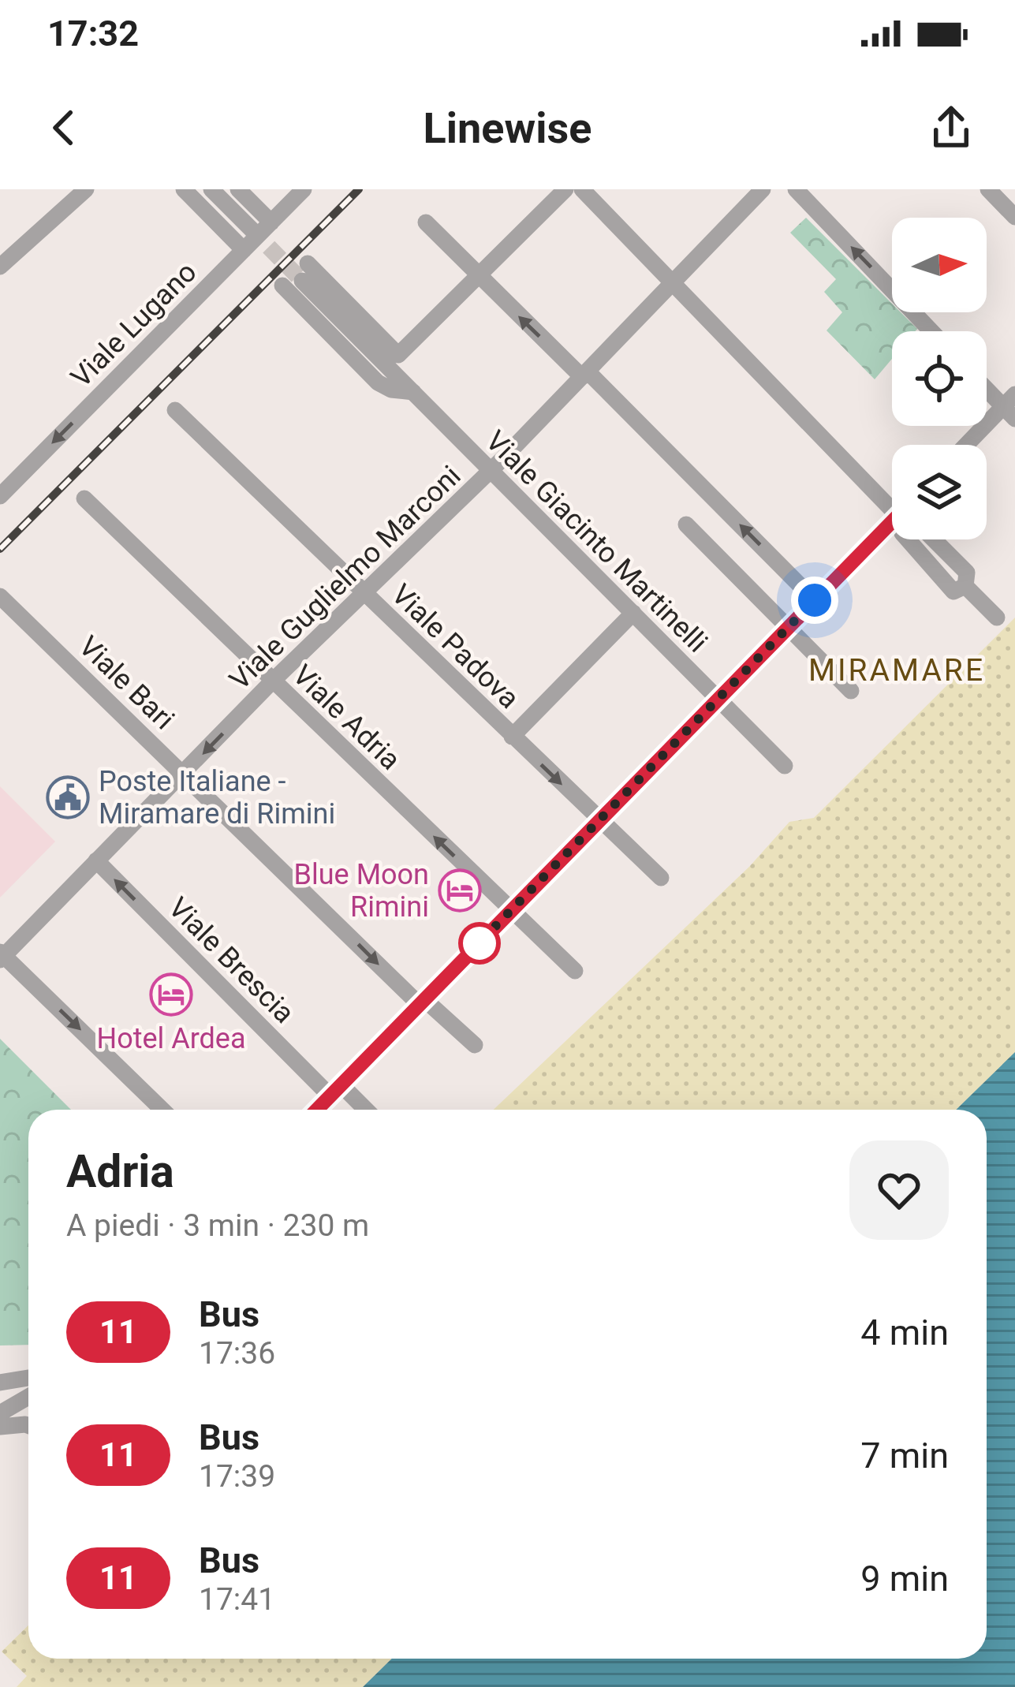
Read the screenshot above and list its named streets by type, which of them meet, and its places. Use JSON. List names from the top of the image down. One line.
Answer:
{"streets":{"street":["Viale Lugano","Viale Giacinto Martinelli","Viale Guglielmo Marconi","Viale Padova","Viale Bari","Viale Adria","Viale Brescia"]},"crossings":[["Viale Giacinto Martinelli","Viale Guglielmo Marconi"],["Viale Guglielmo Marconi","Viale Padova"],["Viale Guglielmo Marconi","Viale Bari"],["Viale Guglielmo Marconi","Viale Adria"],["Viale Guglielmo Marconi","Viale Brescia"]],"one_way":["Viale Lugano","Viale Bari","Viale Adria"],"districts":["MIRAMARE"],"places":{"public building":["Poste Italiane - Miramare di Rimini"],"hotel":["Blue Moon Rimini","Hotel Ardea"]},"lines":["bus line 11"],"north":"right","page":{"status":"17:32","header":"Linewise","heading":["Adria","A piedi · 3 min · 230 m"],"list":[{"mark":"11","name":"Bus","note":"17:36","value":"4 min"},{"mark":"11","name":"Bus","note":"17:39","value":"7 min"},{"mark":"11","name":"Bus","note":"17:41","value":"9 min"}]}}
